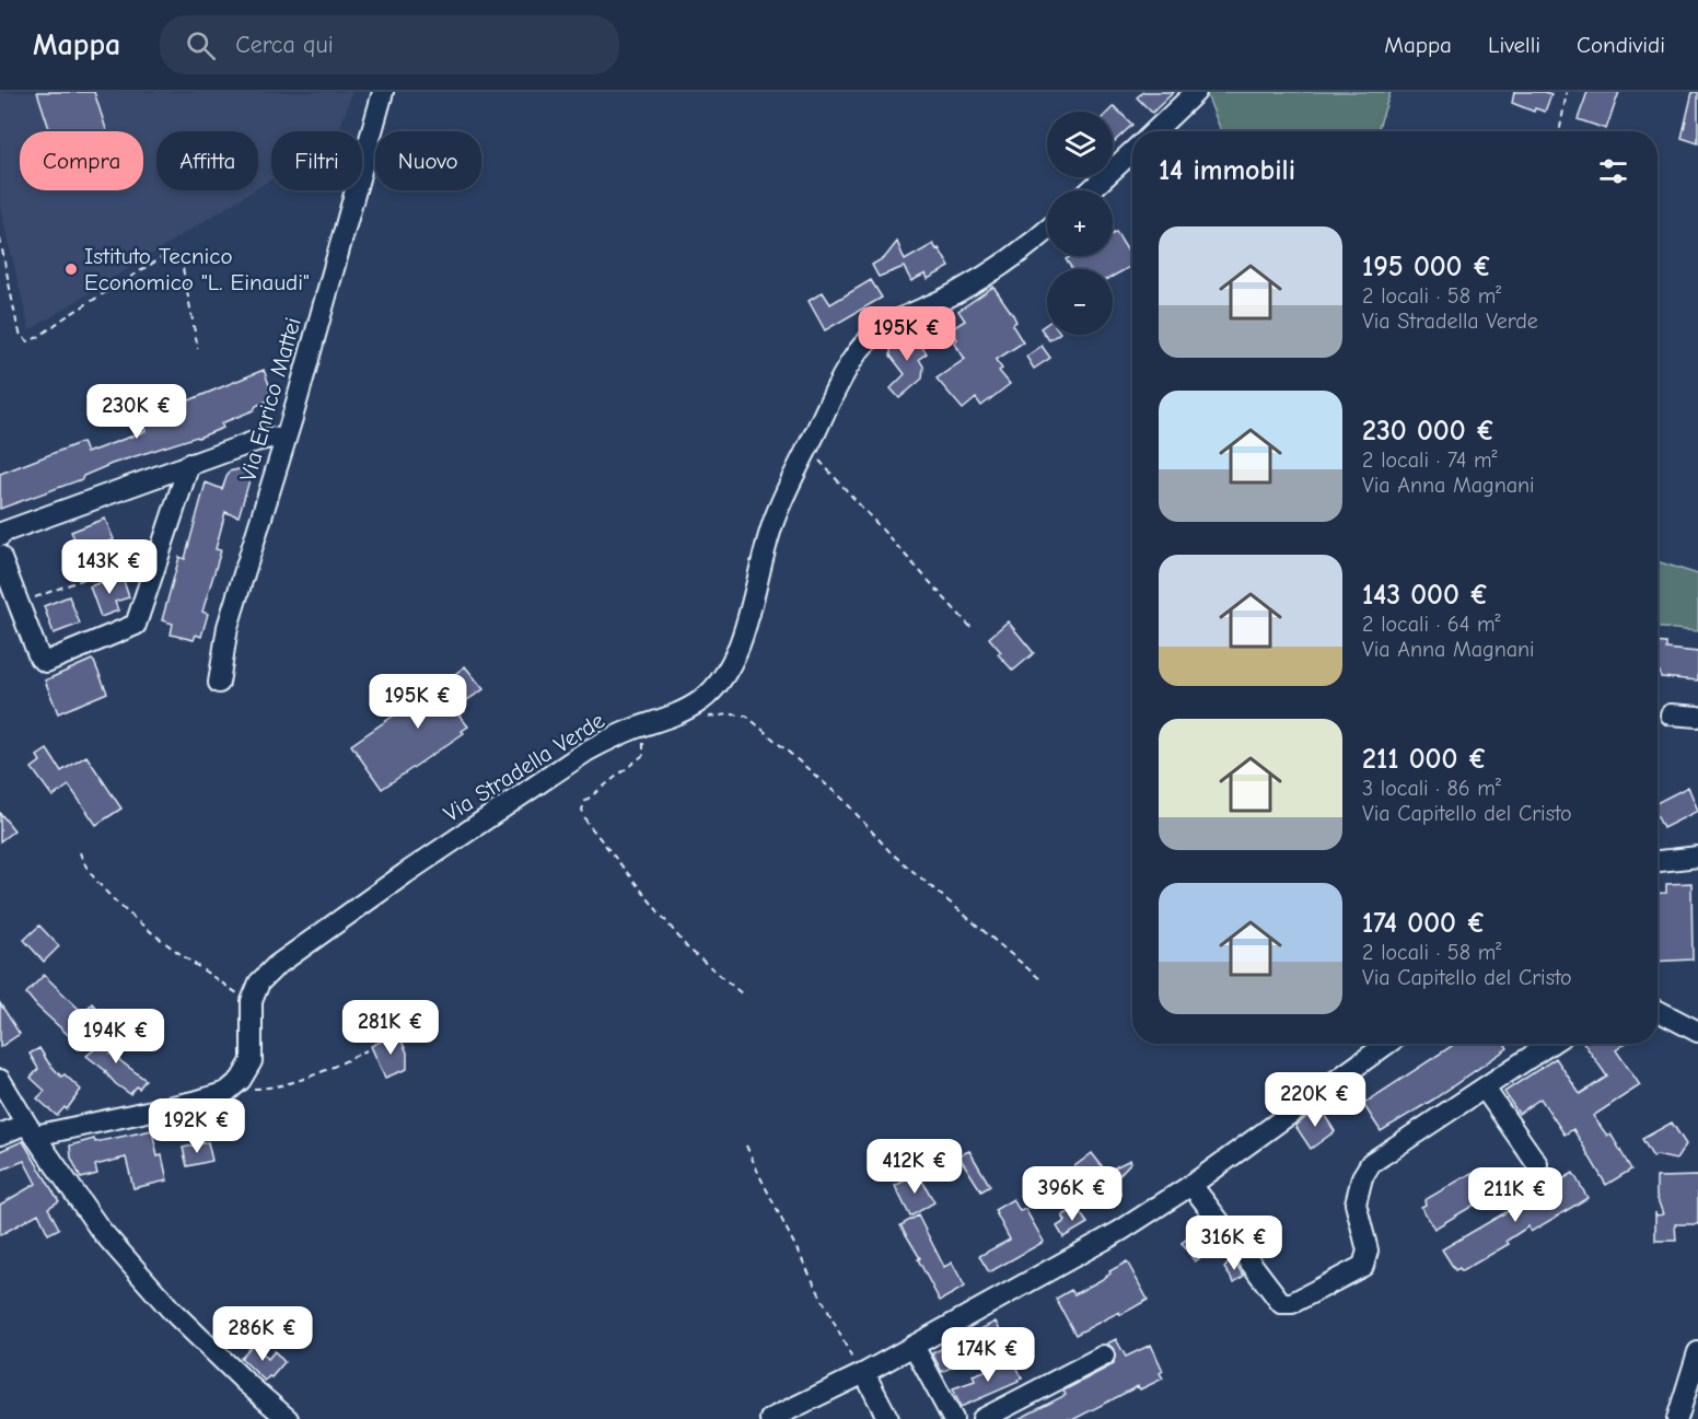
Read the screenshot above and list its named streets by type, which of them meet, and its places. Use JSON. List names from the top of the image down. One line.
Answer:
{"streets":{"street":["Via Enrico Mattei","Via Stradella Verde"]},"places":["Istituto Tecnico Economico \"L. Einaudi\""],"page":{"header":"Mappa","search":"Cerca qui","nav":["Mappa","Livelli","Condividi"],"map_buttons":["+","−"],"chip":["Compra","Affitta","Filtri","Nuovo"],"heading":"14 immobili","list":[{"name":"195 000 €","note":"2 locali · 58 m² · Via Stradella Verde"},{"name":"230 000 €","note":"2 locali · 74 m² · Via Anna Magnani"},{"name":"143 000 €","note":"2 locali · 64 m² · Via Anna Magnani"},{"name":"211 000 €","note":"3 locali · 86 m² · Via Capitello del Cristo"},{"name":"174 000 €","note":"2 locali · 58 m² · Via Capitello del Cristo"}],"price":["195K €","230K €","143K €","195K €","281K €","194K €","220K €","192K €","412K €","396K €","211K €","316K €","286K €","174K €"]}}
